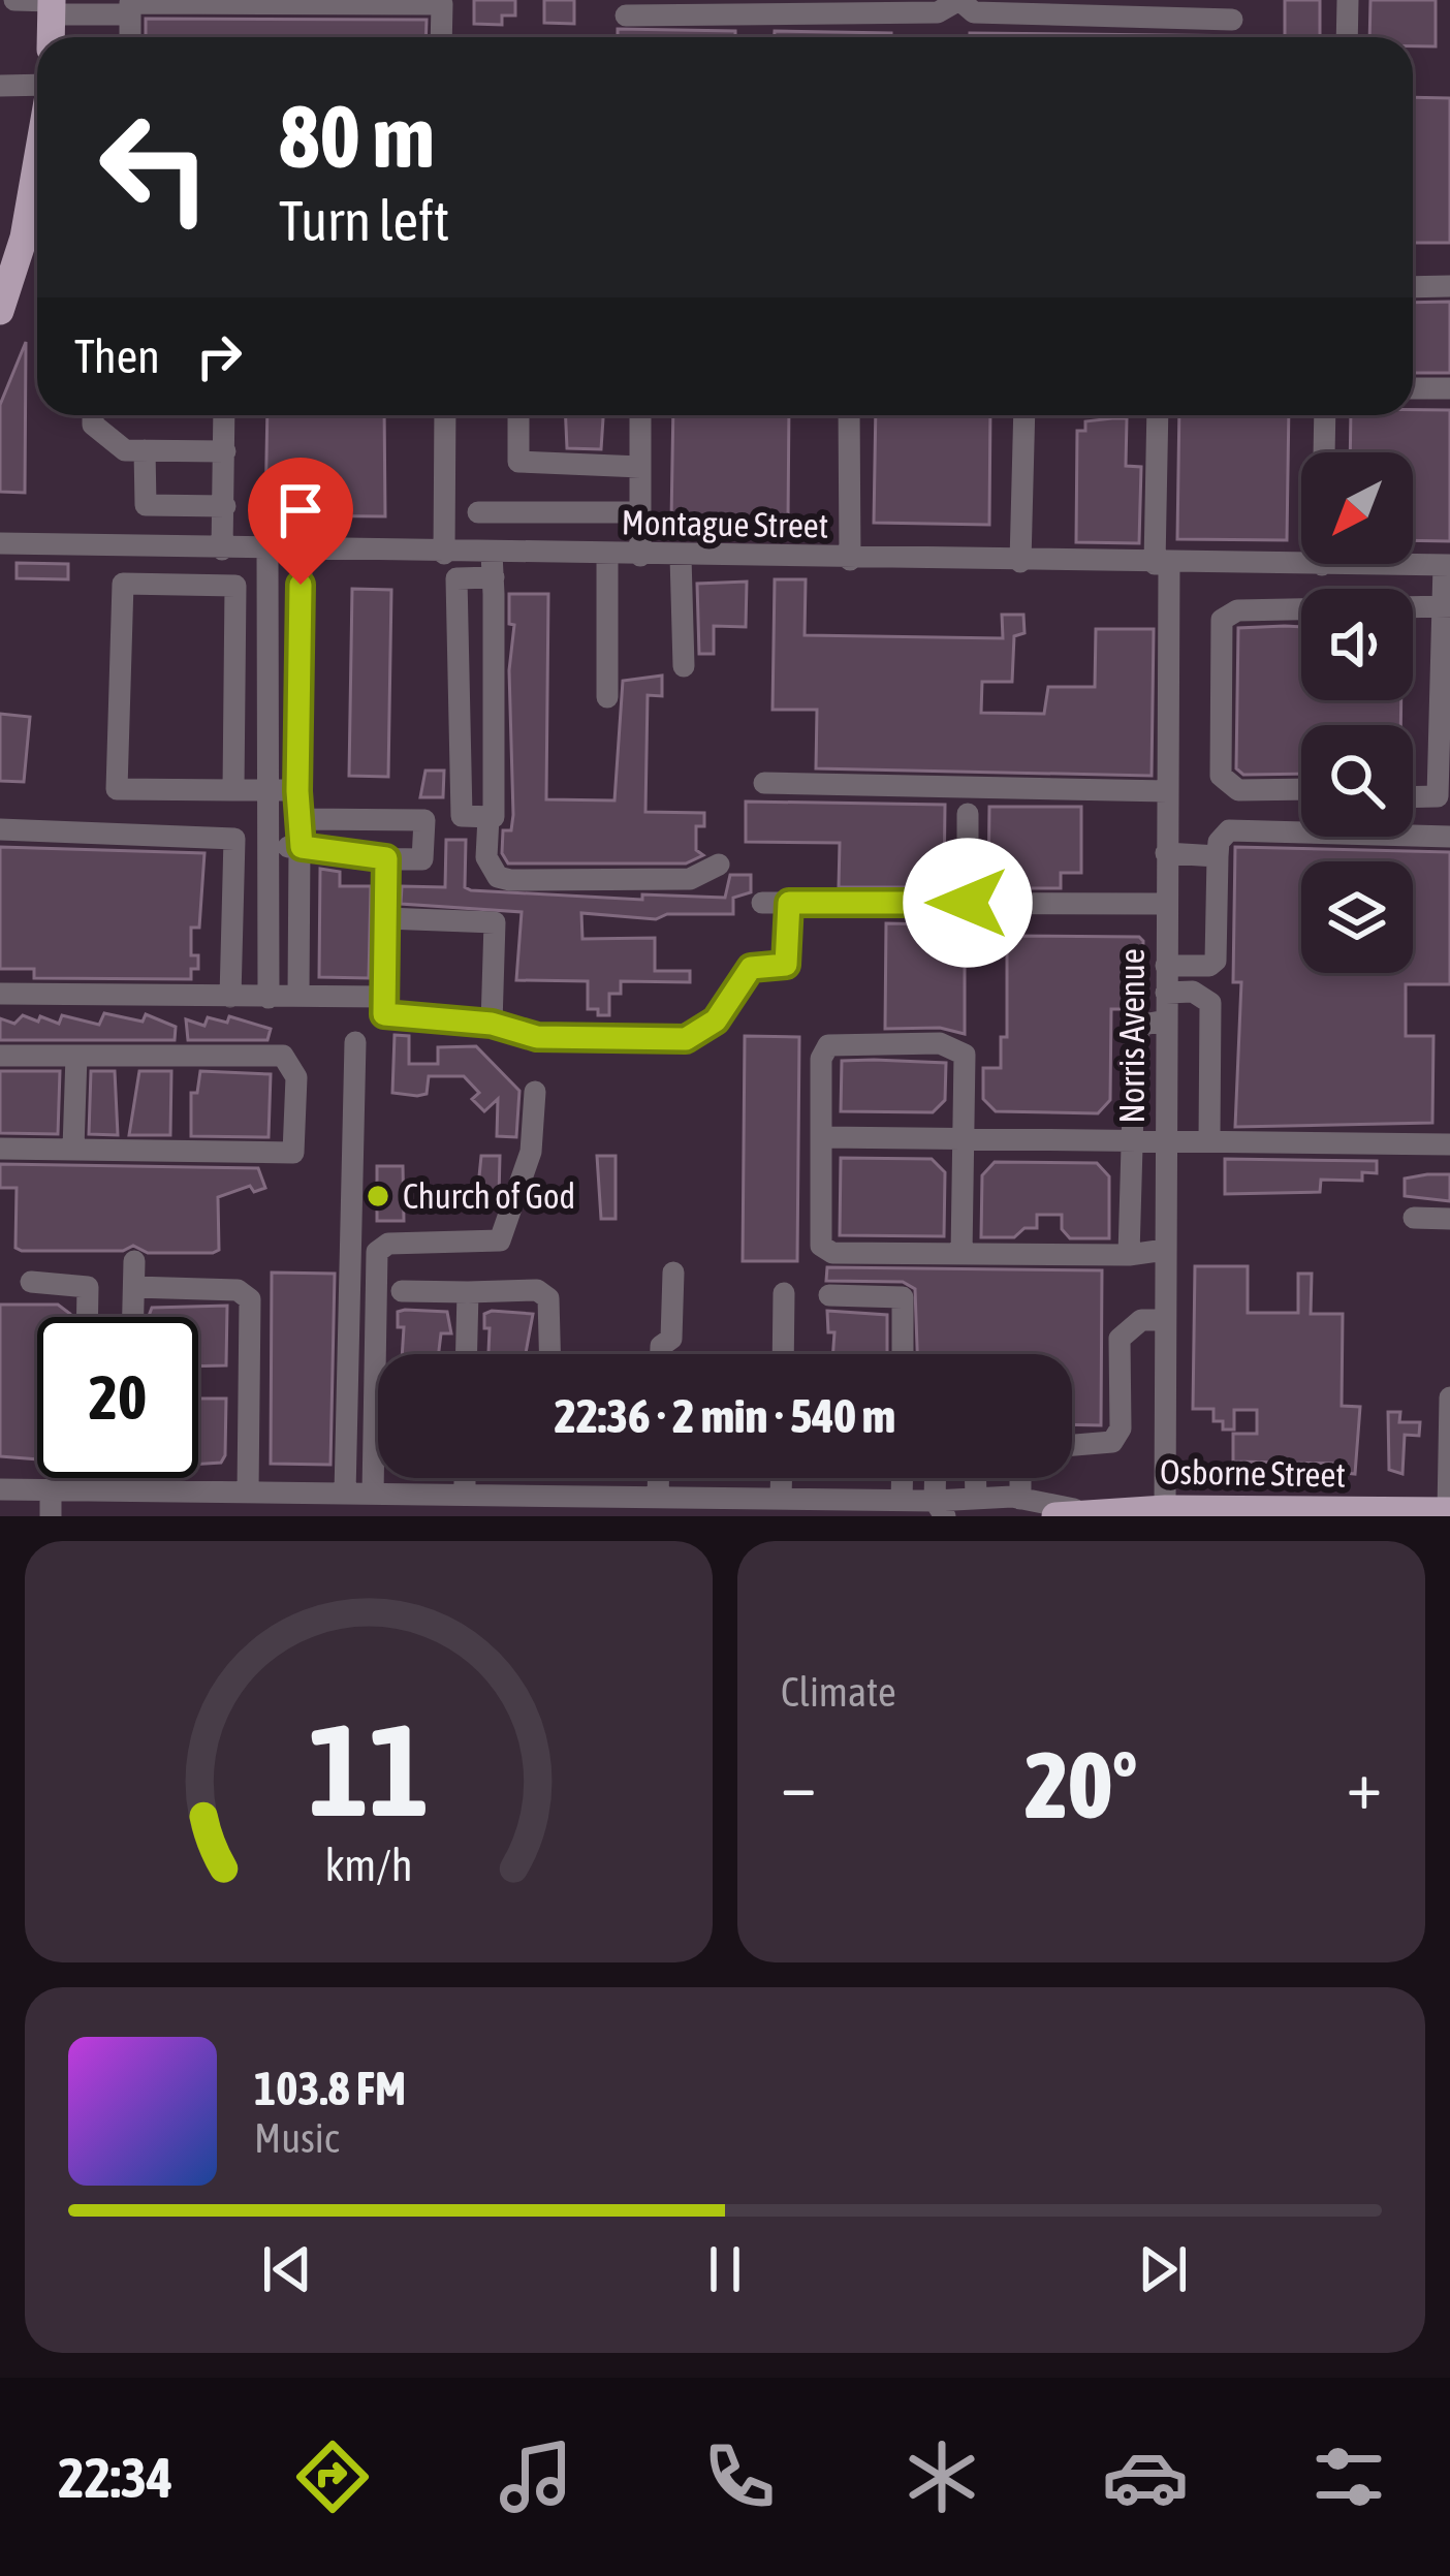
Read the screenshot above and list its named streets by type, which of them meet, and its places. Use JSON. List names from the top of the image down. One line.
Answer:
{"streets":{"main road":["Osborne Street"],"street":["Montague Street","Norris Avenue"]},"crossings":[["Montague Street","Norris Avenue"],["Norris Avenue","Osborne Street"]],"places":["Church of God"],"north":"bottom left","page":{"turn":["80 m","Turn left"],"then":"Then","limit":"20","trip":"22:36 · 2 min · 540 m","tile":"Climate","heat":["−","20°","+"],"song":["103.8 FM","Music"],"tabs":"22:34","gauge":["11","km/h"]}}
